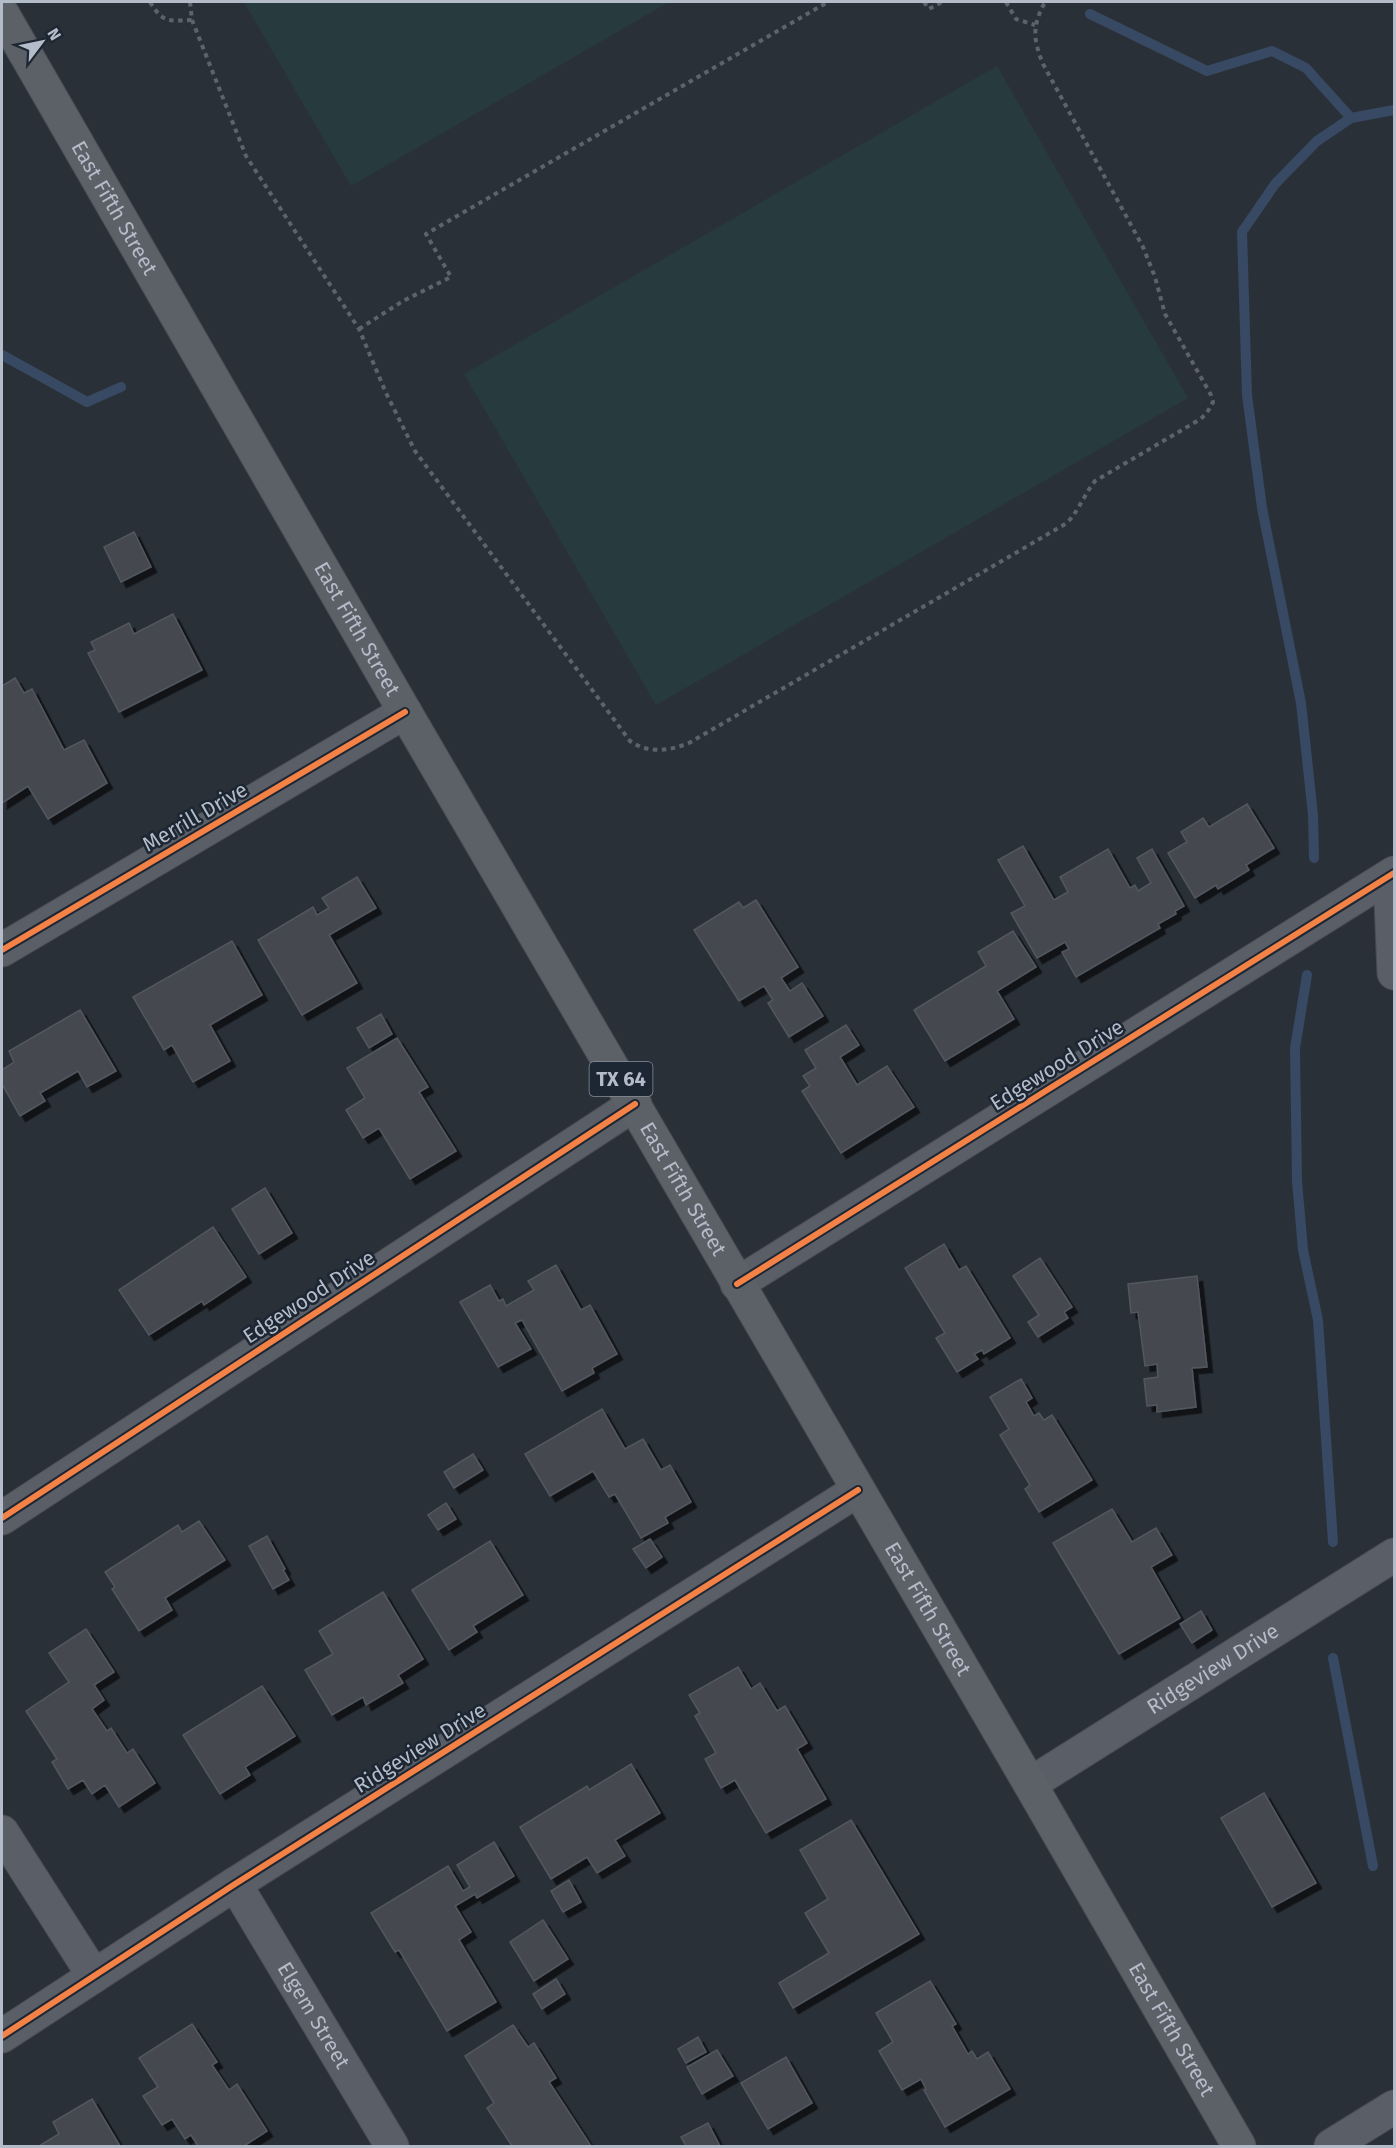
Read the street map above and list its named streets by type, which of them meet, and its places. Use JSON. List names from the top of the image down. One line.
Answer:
{"streets":{"main road":["East Fifth Street","TX 64"],"street":["Merrill Drive","Edgewood Drive","Ridgeview Drive","Elgem Street"]},"crossings":[["East Fifth Street","Merrill Drive"],["East Fifth Street","Edgewood Drive"],["East Fifth Street","Ridgeview Drive"],["Ridgeview Drive","Elgem Street"]],"north":"top right"}
